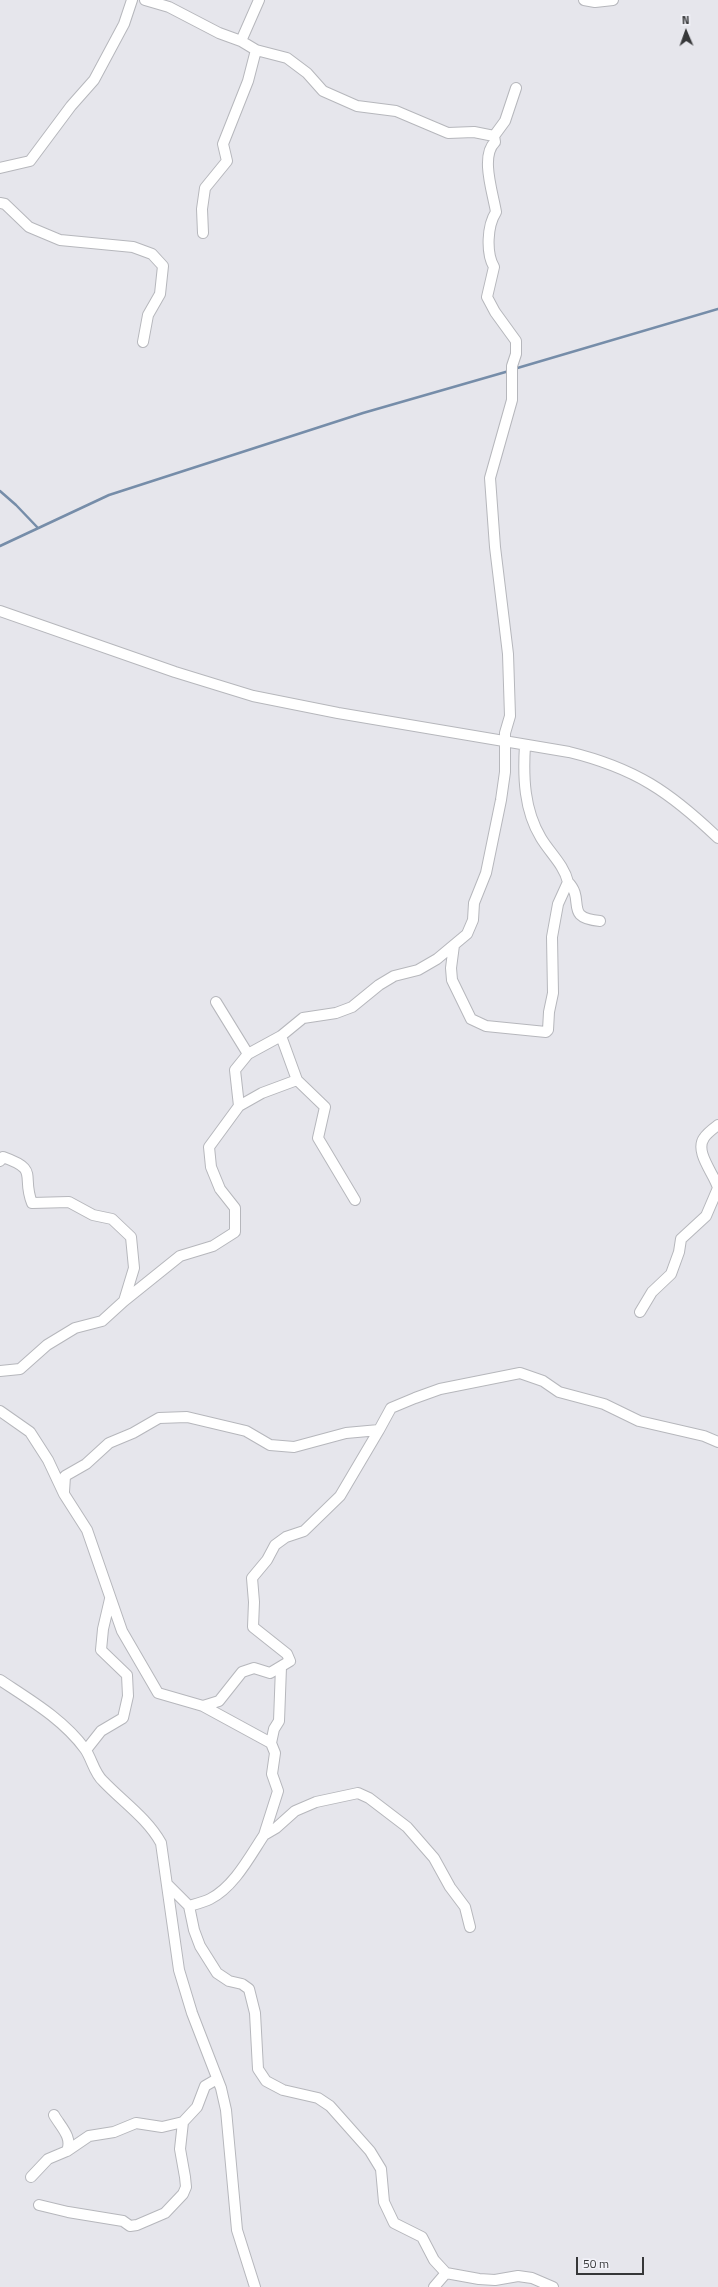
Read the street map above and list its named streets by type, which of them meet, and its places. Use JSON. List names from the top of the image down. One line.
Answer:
{"scale_bar":"50 m","north":"top"}
